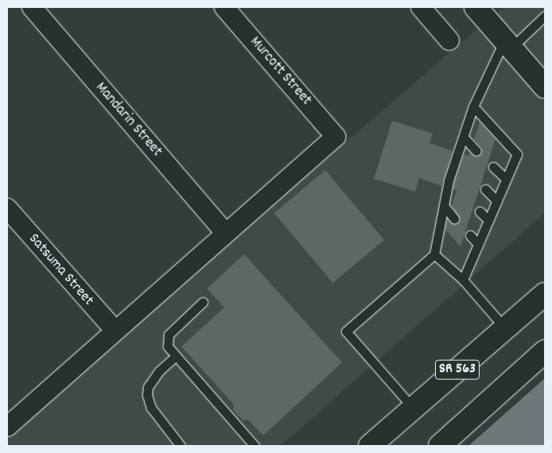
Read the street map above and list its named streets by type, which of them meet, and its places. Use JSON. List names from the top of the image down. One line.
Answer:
{"streets":{"main road":["SR 563"],"street":["Murcott Street","Mandarin Street","Satsuma Street"]},"crossings":[["Murcott Street","Mandarin Street"]]}
